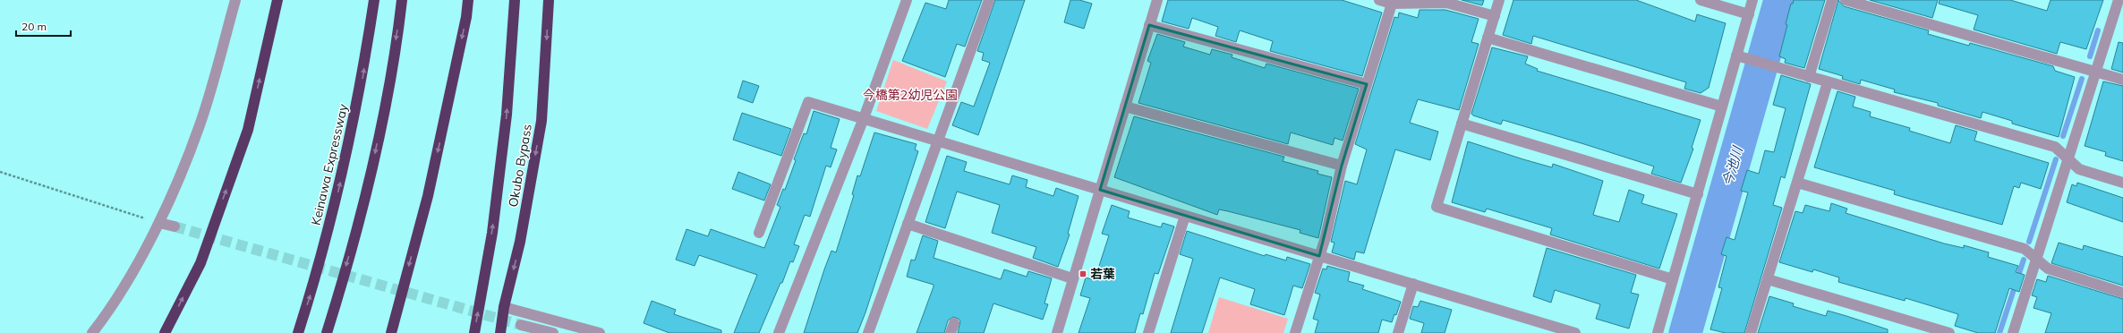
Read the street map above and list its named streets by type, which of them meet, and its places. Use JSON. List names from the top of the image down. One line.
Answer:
{"streets":{"highway":["Keinawa Expressway","Okubo Bypass"]},"water":["今池川"],"parks":["今橋第2幼児公園"],"places":{"transit":["若葉"]},"scale_bar":"20 m"}
